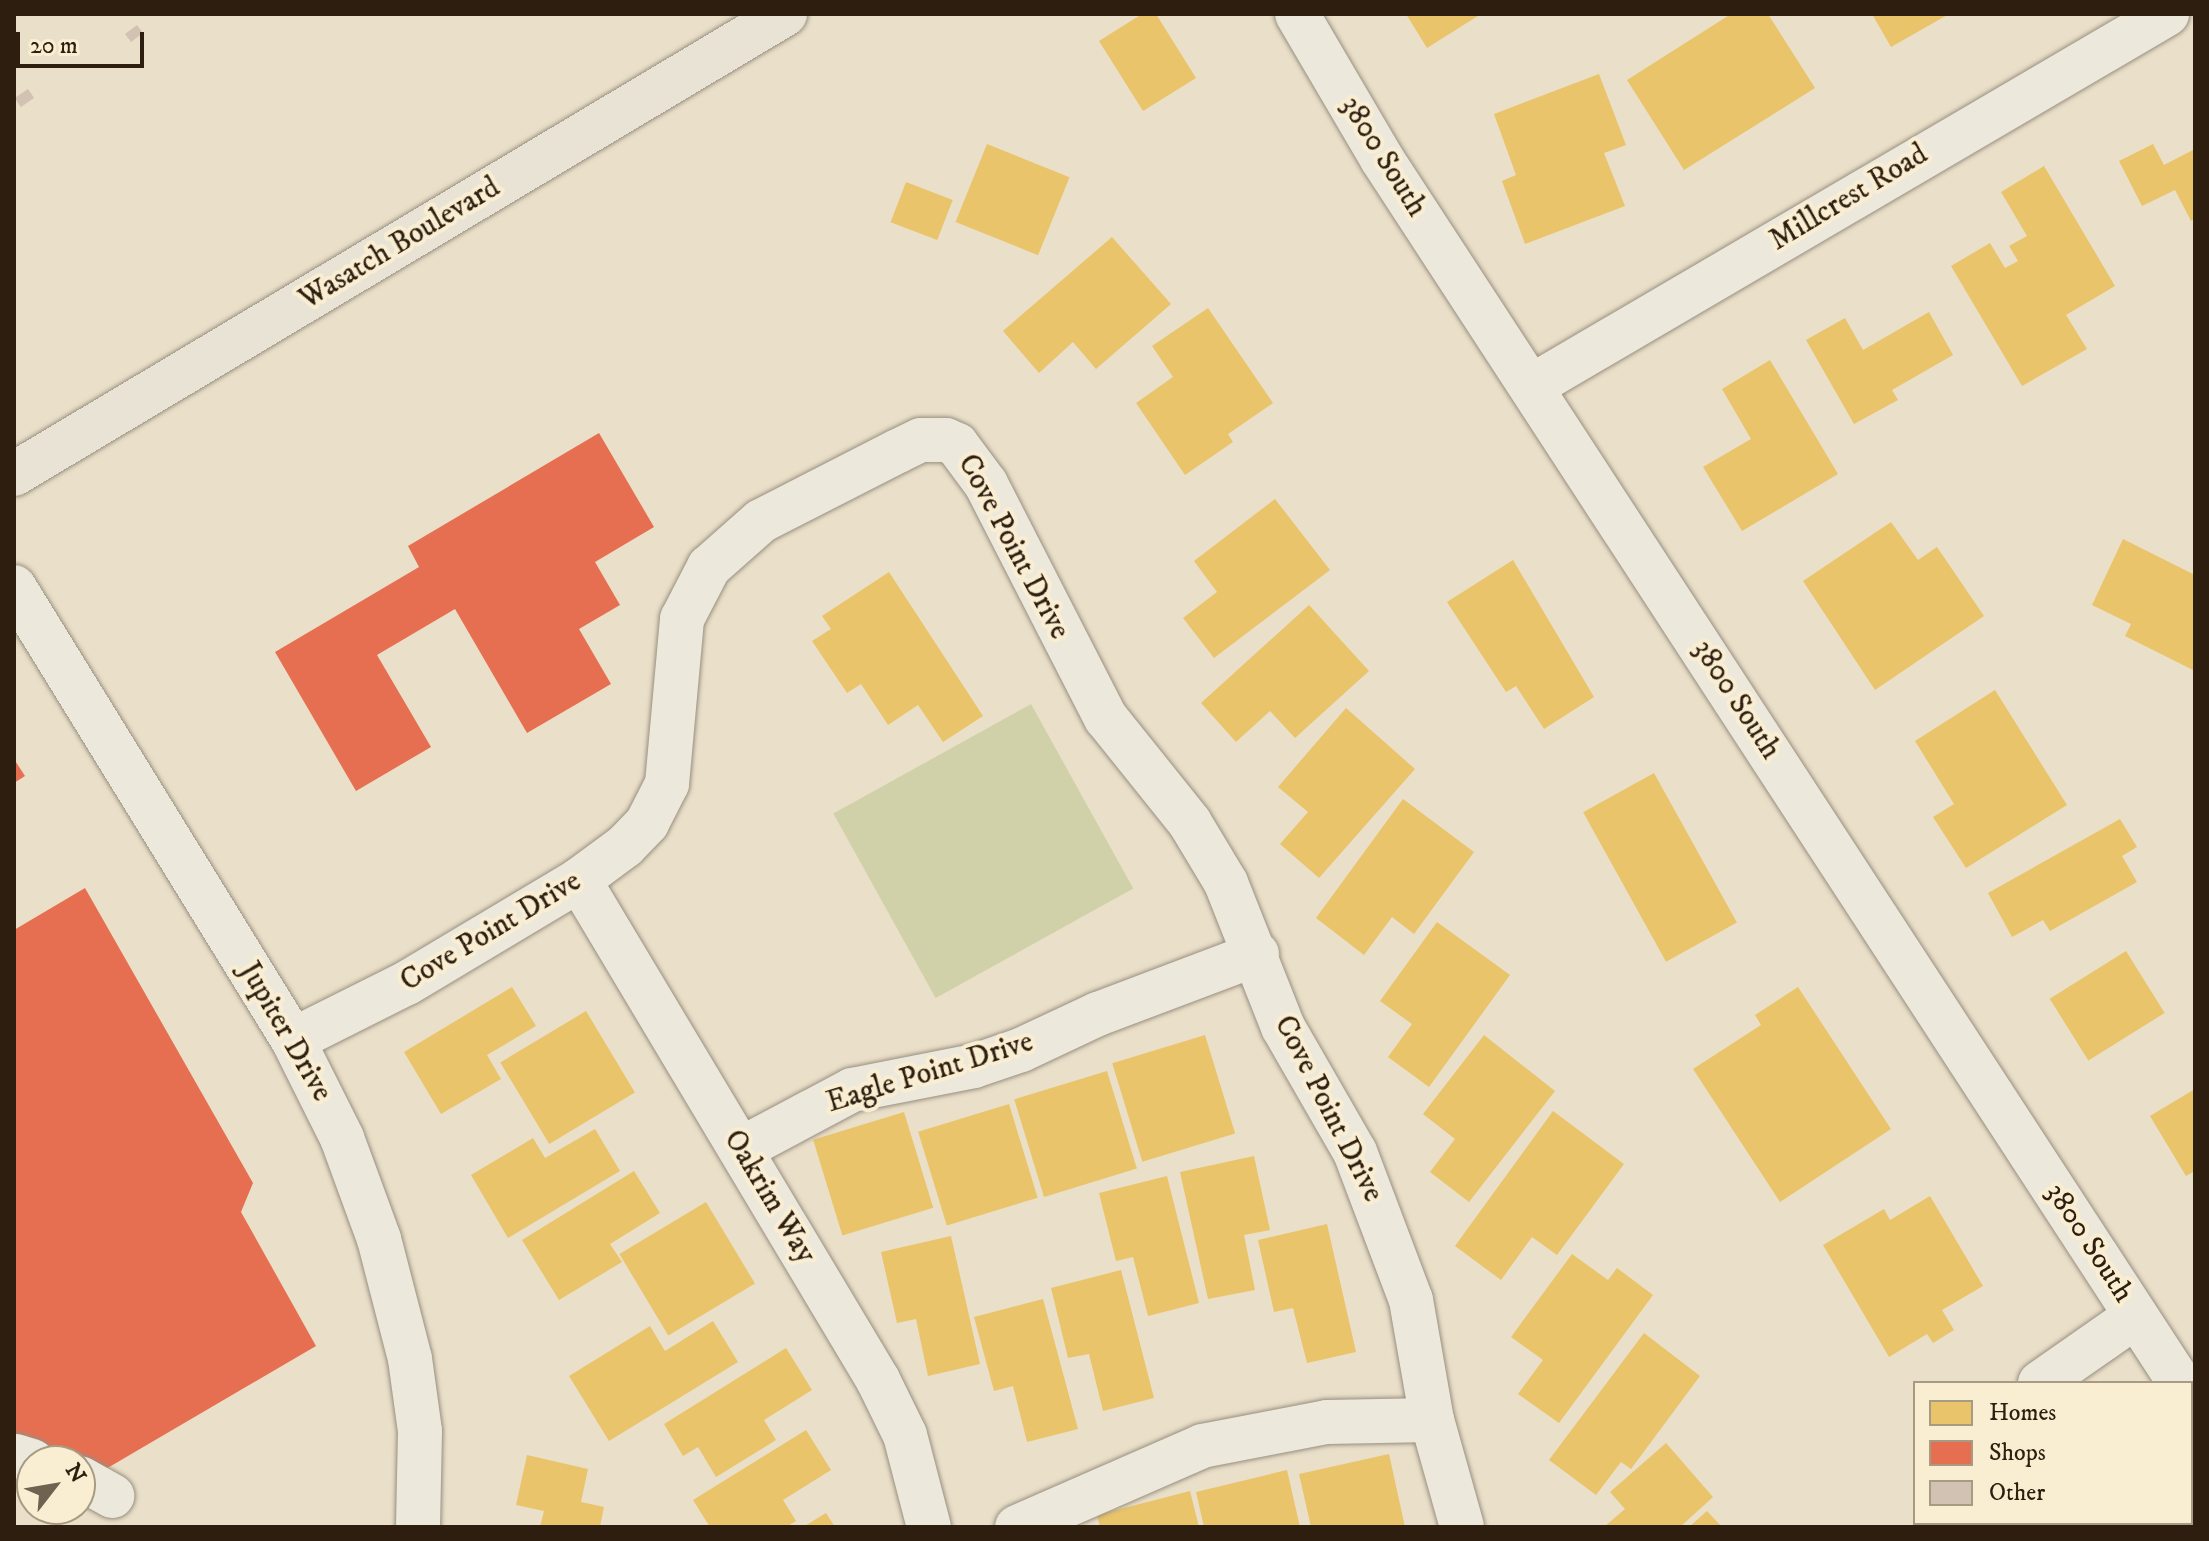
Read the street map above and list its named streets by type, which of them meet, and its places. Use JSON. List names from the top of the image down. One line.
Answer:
{"streets":{"main road":["Wasatch Boulevard"],"street":["3800 South","Millcrest Road","Cove Point Drive","Jupiter Drive","Eagle Point Drive","Oakrim Way"]},"crossings":[["3800 South","Millcrest Road"],["Cove Point Drive","Jupiter Drive"],["Cove Point Drive","Eagle Point Drive"],["Cove Point Drive","Oakrim Way"],["Eagle Point Drive","Oakrim Way"]],"legend":["Homes","Shops","Other"],"scale_bar":"20 m","north":"top right"}
